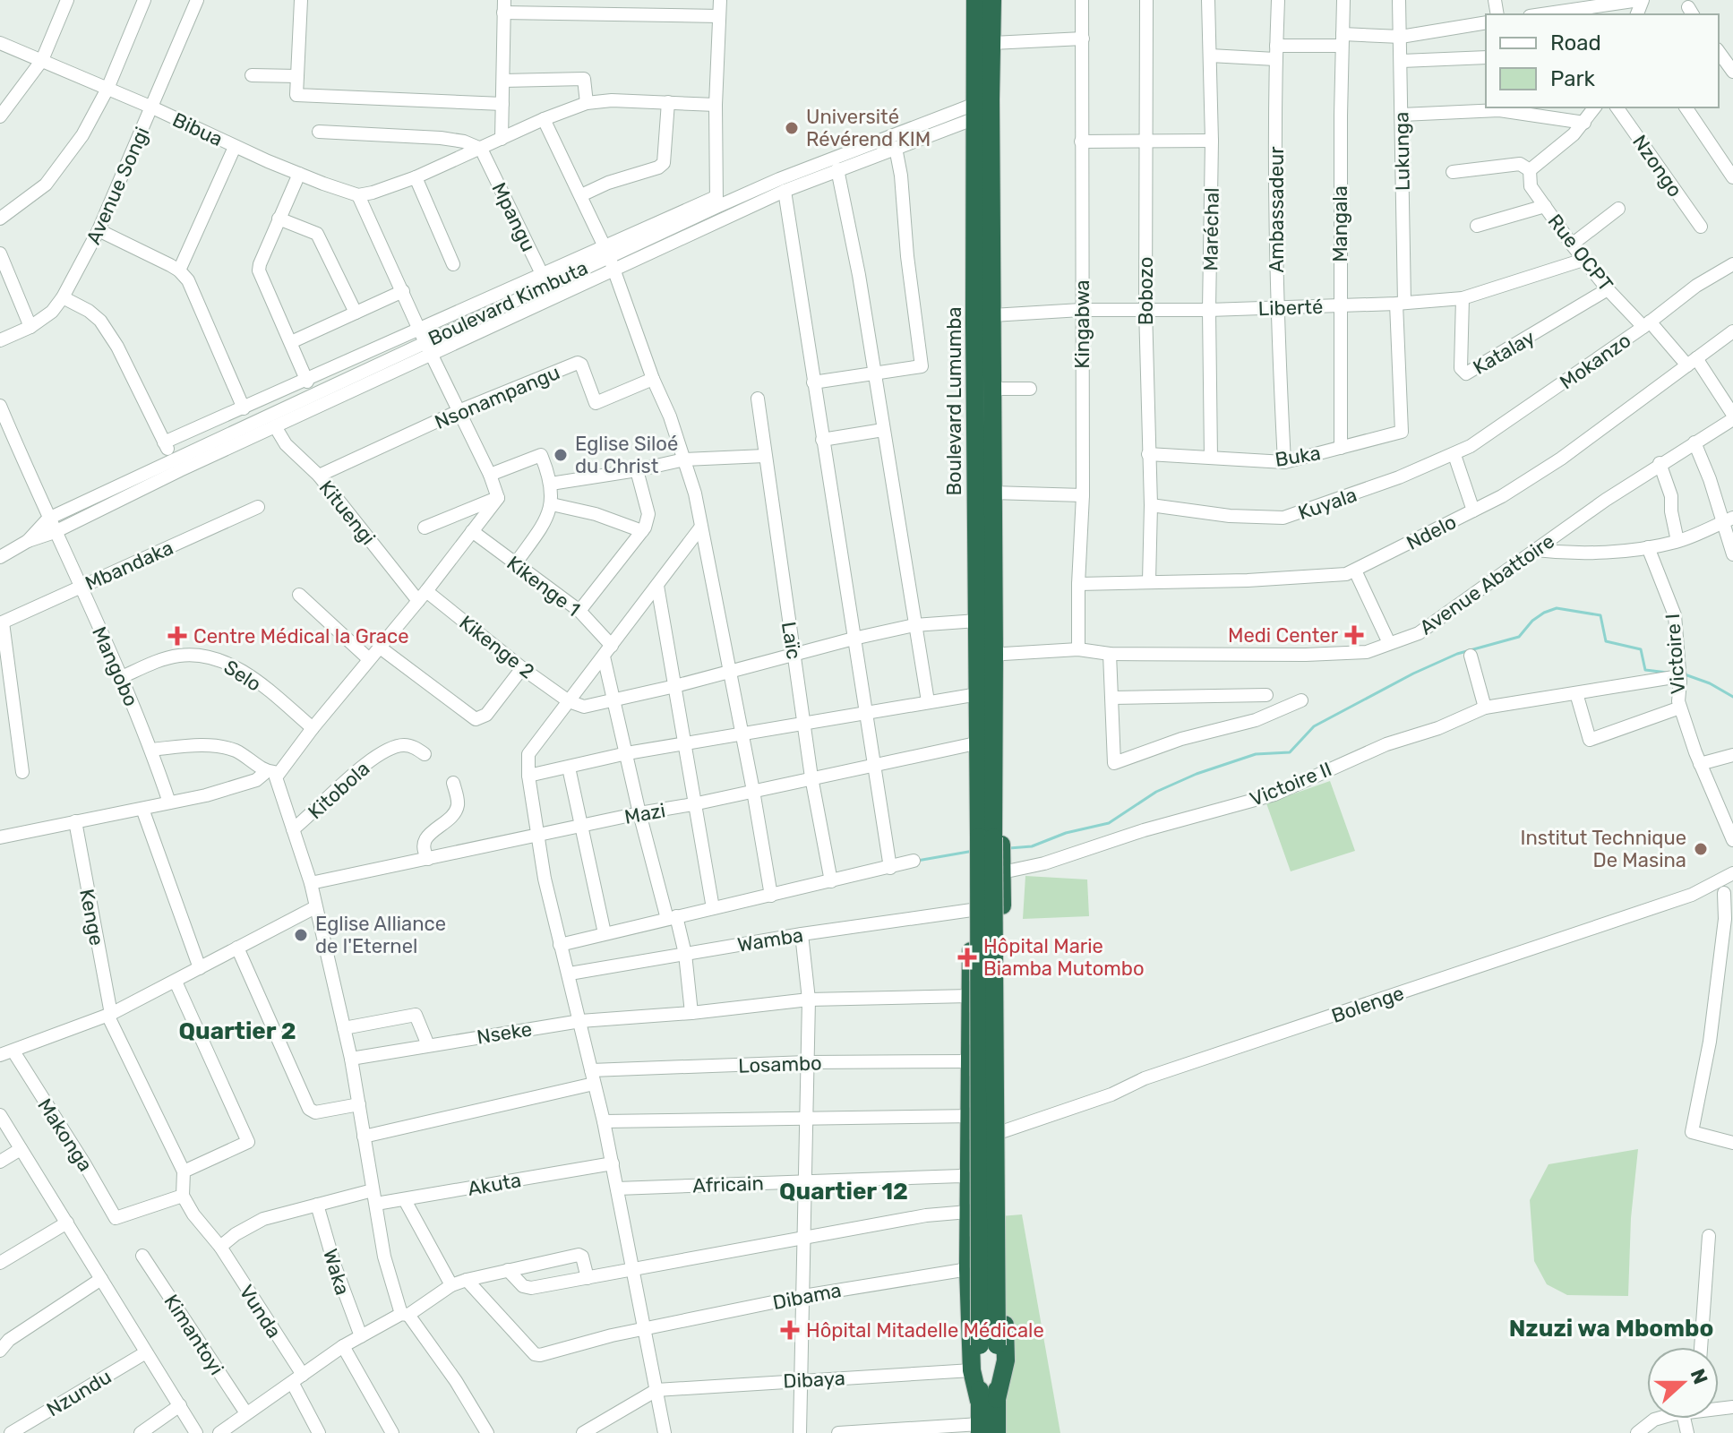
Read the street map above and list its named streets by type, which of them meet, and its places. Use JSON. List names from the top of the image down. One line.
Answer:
{"streets":{"highway":["Boulevard Lumumba"],"street":["Bibua","Lukunga","Nzongo","Avenue Songi","Ambassadeur","Mpangu","Mangala","Maréchal","Rue OCPT","Bobozo","Boulevard Kimbuta","Liberté","Kingabwa","Katalay","Mokanzo","Nsonampangu","Buka","Kuyala","Kituengi","Ndelo","Mbandaka","Avenue Abattoire","Kikenge 1","Laïc","Kikenge 2","Victoire I","Mangobo","Selo","Victoire II","Kitobola","Mazi","Kenge","Wamba","Bolenge","Nseke","Losambo","Makonga","Akuta","Africain","Waka","Dibama","Vunda","Kimantoyi","Dibaya","Nzundu"]},"crossings":[["Bibua","Avenue Songi"],["Lukunga","Liberté"],["Lukunga","Buka"],["Ambassadeur","Liberté"],["Ambassadeur","Buka"],["Mpangu","Boulevard Kimbuta"],["Mangala","Liberté"],["Mangala","Buka"],["Maréchal","Liberté"],["Maréchal","Buka"],["Rue OCPT","Liberté"],["Rue OCPT","Katalay"],["Rue OCPT","Mokanzo"],["Rue OCPT","Ndelo"],["Rue OCPT","Avenue Abattoire"],["Bobozo","Liberté"],["Bobozo","Buka"],["Bobozo","Kuyala"],["Bobozo","Ndelo"],["Boulevard Kimbuta","Boulevard Lumumba"],["Boulevard Kimbuta","Kituengi"],["Boulevard Kimbuta","Mangobo"],["Liberté","Kingabwa"],["Liberté","Katalay"],["Liberté","Boulevard Lumumba"],["Kingabwa","Ndelo"],["Kingabwa","Avenue Abattoire"],["Mokanzo","Kuyala"],["Nsonampangu","Kituengi"],["Boulevard Lumumba","Avenue Abattoire"],["Boulevard Lumumba","Mazi"],["Kituengi","Kikenge 2"],["Mbandaka","Mangobo"],["Laïc","Mazi"],["Victoire I","Victoire II"],["Mangobo","Selo"],["Makonga","Vunda"]],"districts":["Quartier 2","Quartier 12","Nzuzi wa Mbombo"],"places":{"other":["Université Révérend KIM","Eglise Siloé du Christ","Institut Technique De Masina","Eglise Alliance de l'Eternel"],"health":["Medi Center","Centre Médical la Grace","Hôpital Marie Biamba Mutombo","Hôpital Mitadelle Médicale"]},"legend":["Road","Park"],"north":"right"}
